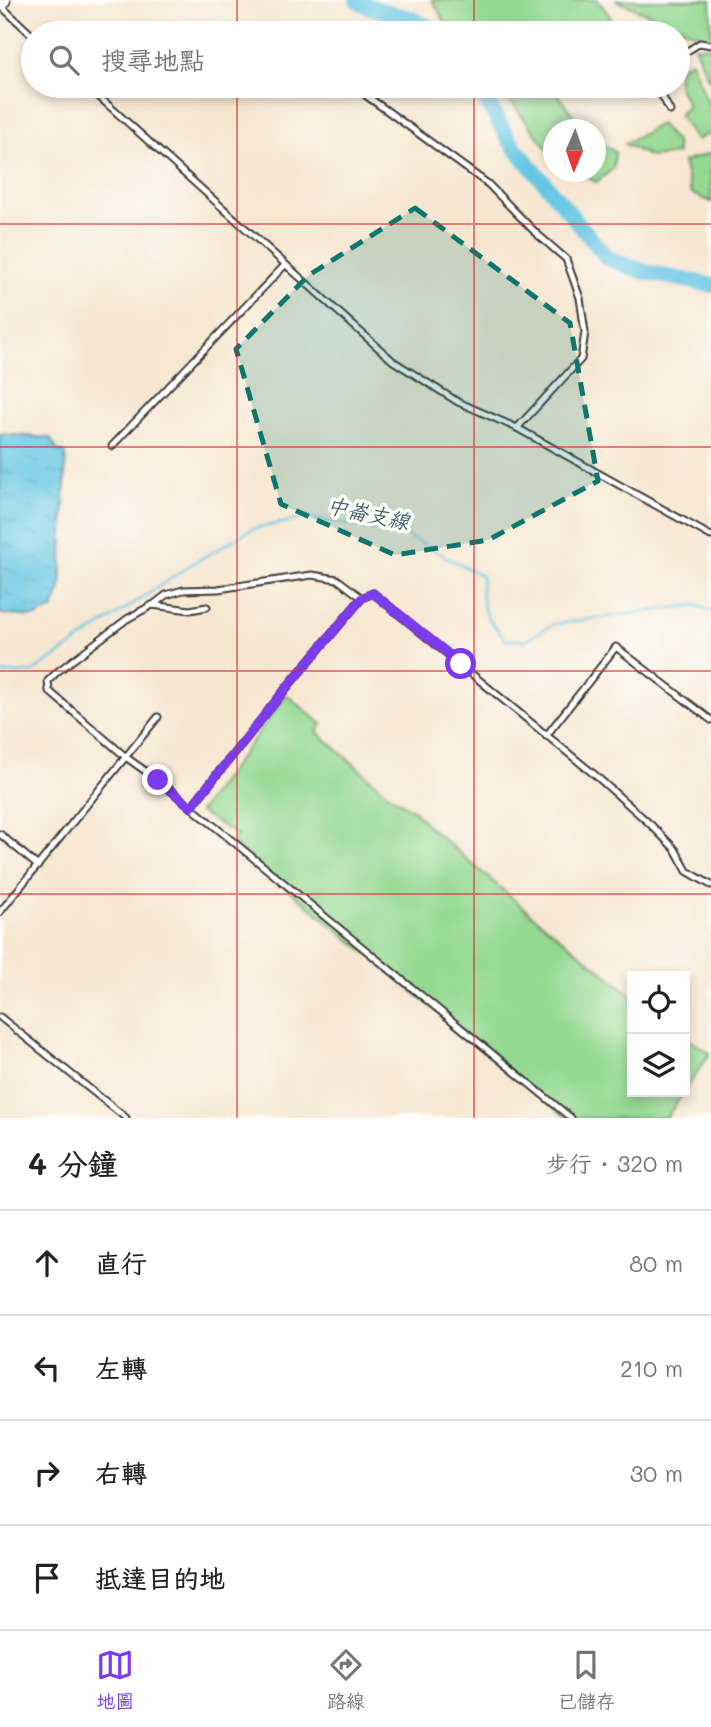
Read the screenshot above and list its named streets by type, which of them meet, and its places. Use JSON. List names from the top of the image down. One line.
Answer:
{"water":["中崙支線"],"north":"bottom","page":{"search":"搜尋地點","heading":["4 分鐘","步行 · 320 m"],"list":[["直行","80 m"],["左轉","210 m"],["右轉","30 m"],"抵達目的地"],"nav":["地圖","路線","已儲存"]}}
